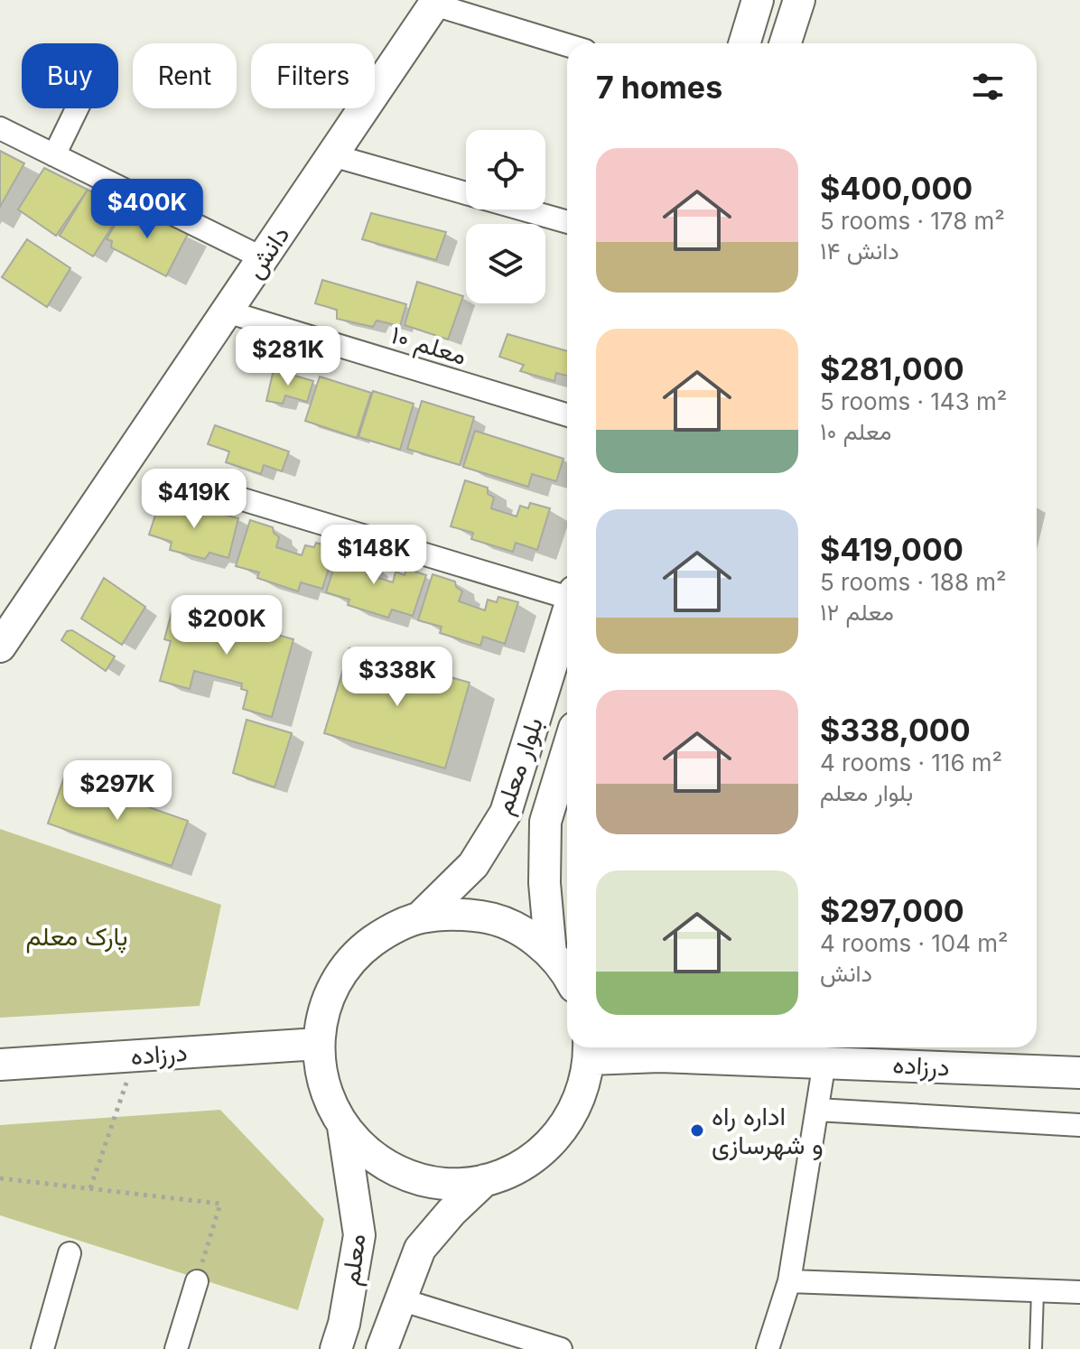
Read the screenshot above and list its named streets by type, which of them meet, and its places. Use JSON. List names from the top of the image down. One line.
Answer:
{"streets":{"main road":["دانش","بلوار معلم","درزاده","معلم"],"street":["معلم ۱۰"]},"crossings":[["دانش","معلم ۱۰"]],"parks":["پارک معلم"],"places":["اداره راه و شهرسازی"],"page":{"chip":["Buy","Rent","Filters"],"heading":"7 homes","list":[{"name":"$400,000","note":"5 rooms · 178 m² · دانش ۱۴"},{"name":"$281,000","note":"5 rooms · 143 m² · معلم ۱۰"},{"name":"$419,000","note":"5 rooms · 188 m² · معلم ۱۲"},{"name":"$338,000","note":"4 rooms · 116 m² · بلوار معلم"},{"name":"$297,000","note":"4 rooms · 104 m² · دانش"}],"price":["$400K","$281K","$419K","$148K","$200K","$338K","$297K"]}}
